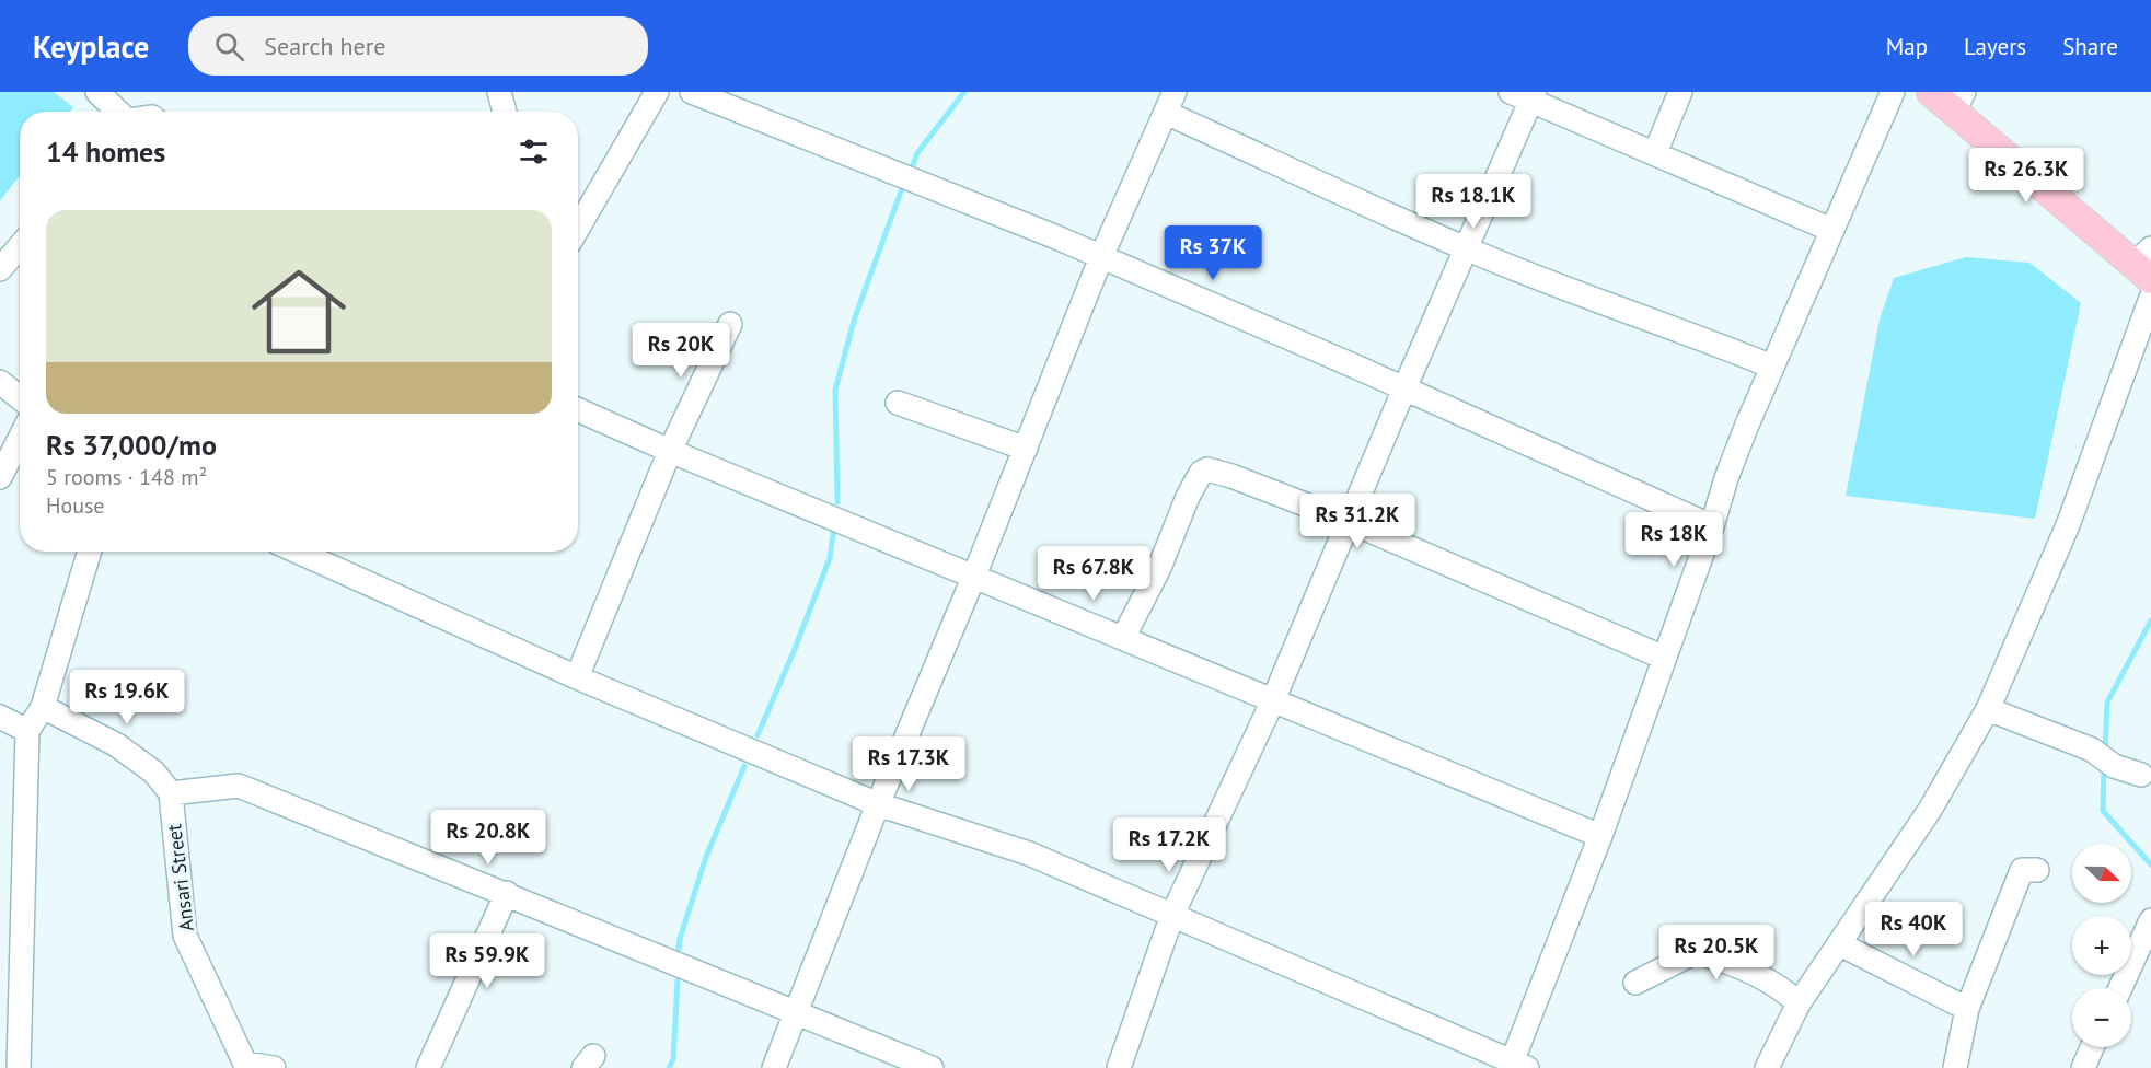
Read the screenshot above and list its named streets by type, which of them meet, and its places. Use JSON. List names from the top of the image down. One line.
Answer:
{"streets":{"street":["Ansari Street"]},"north":"right","page":{"header":"Keyplace","search":"Search here","nav":["Map","Layers","Share"],"heading":"14 homes","price":["Rs 26.3K","Rs 18.1K","Rs 37K","Rs 20K","Rs 31.2K","Rs 18K","Rs 67.8K","Rs 19.6K","Rs 17.3K","Rs 20.8K","Rs 17.2K","Rs 40K","Rs 20.5K","Rs 59.9K"],"list":[{"name":"Rs 37,000/mo","note":"5 rooms · 148 m² · House"}],"map_buttons":["+","−"]}}
